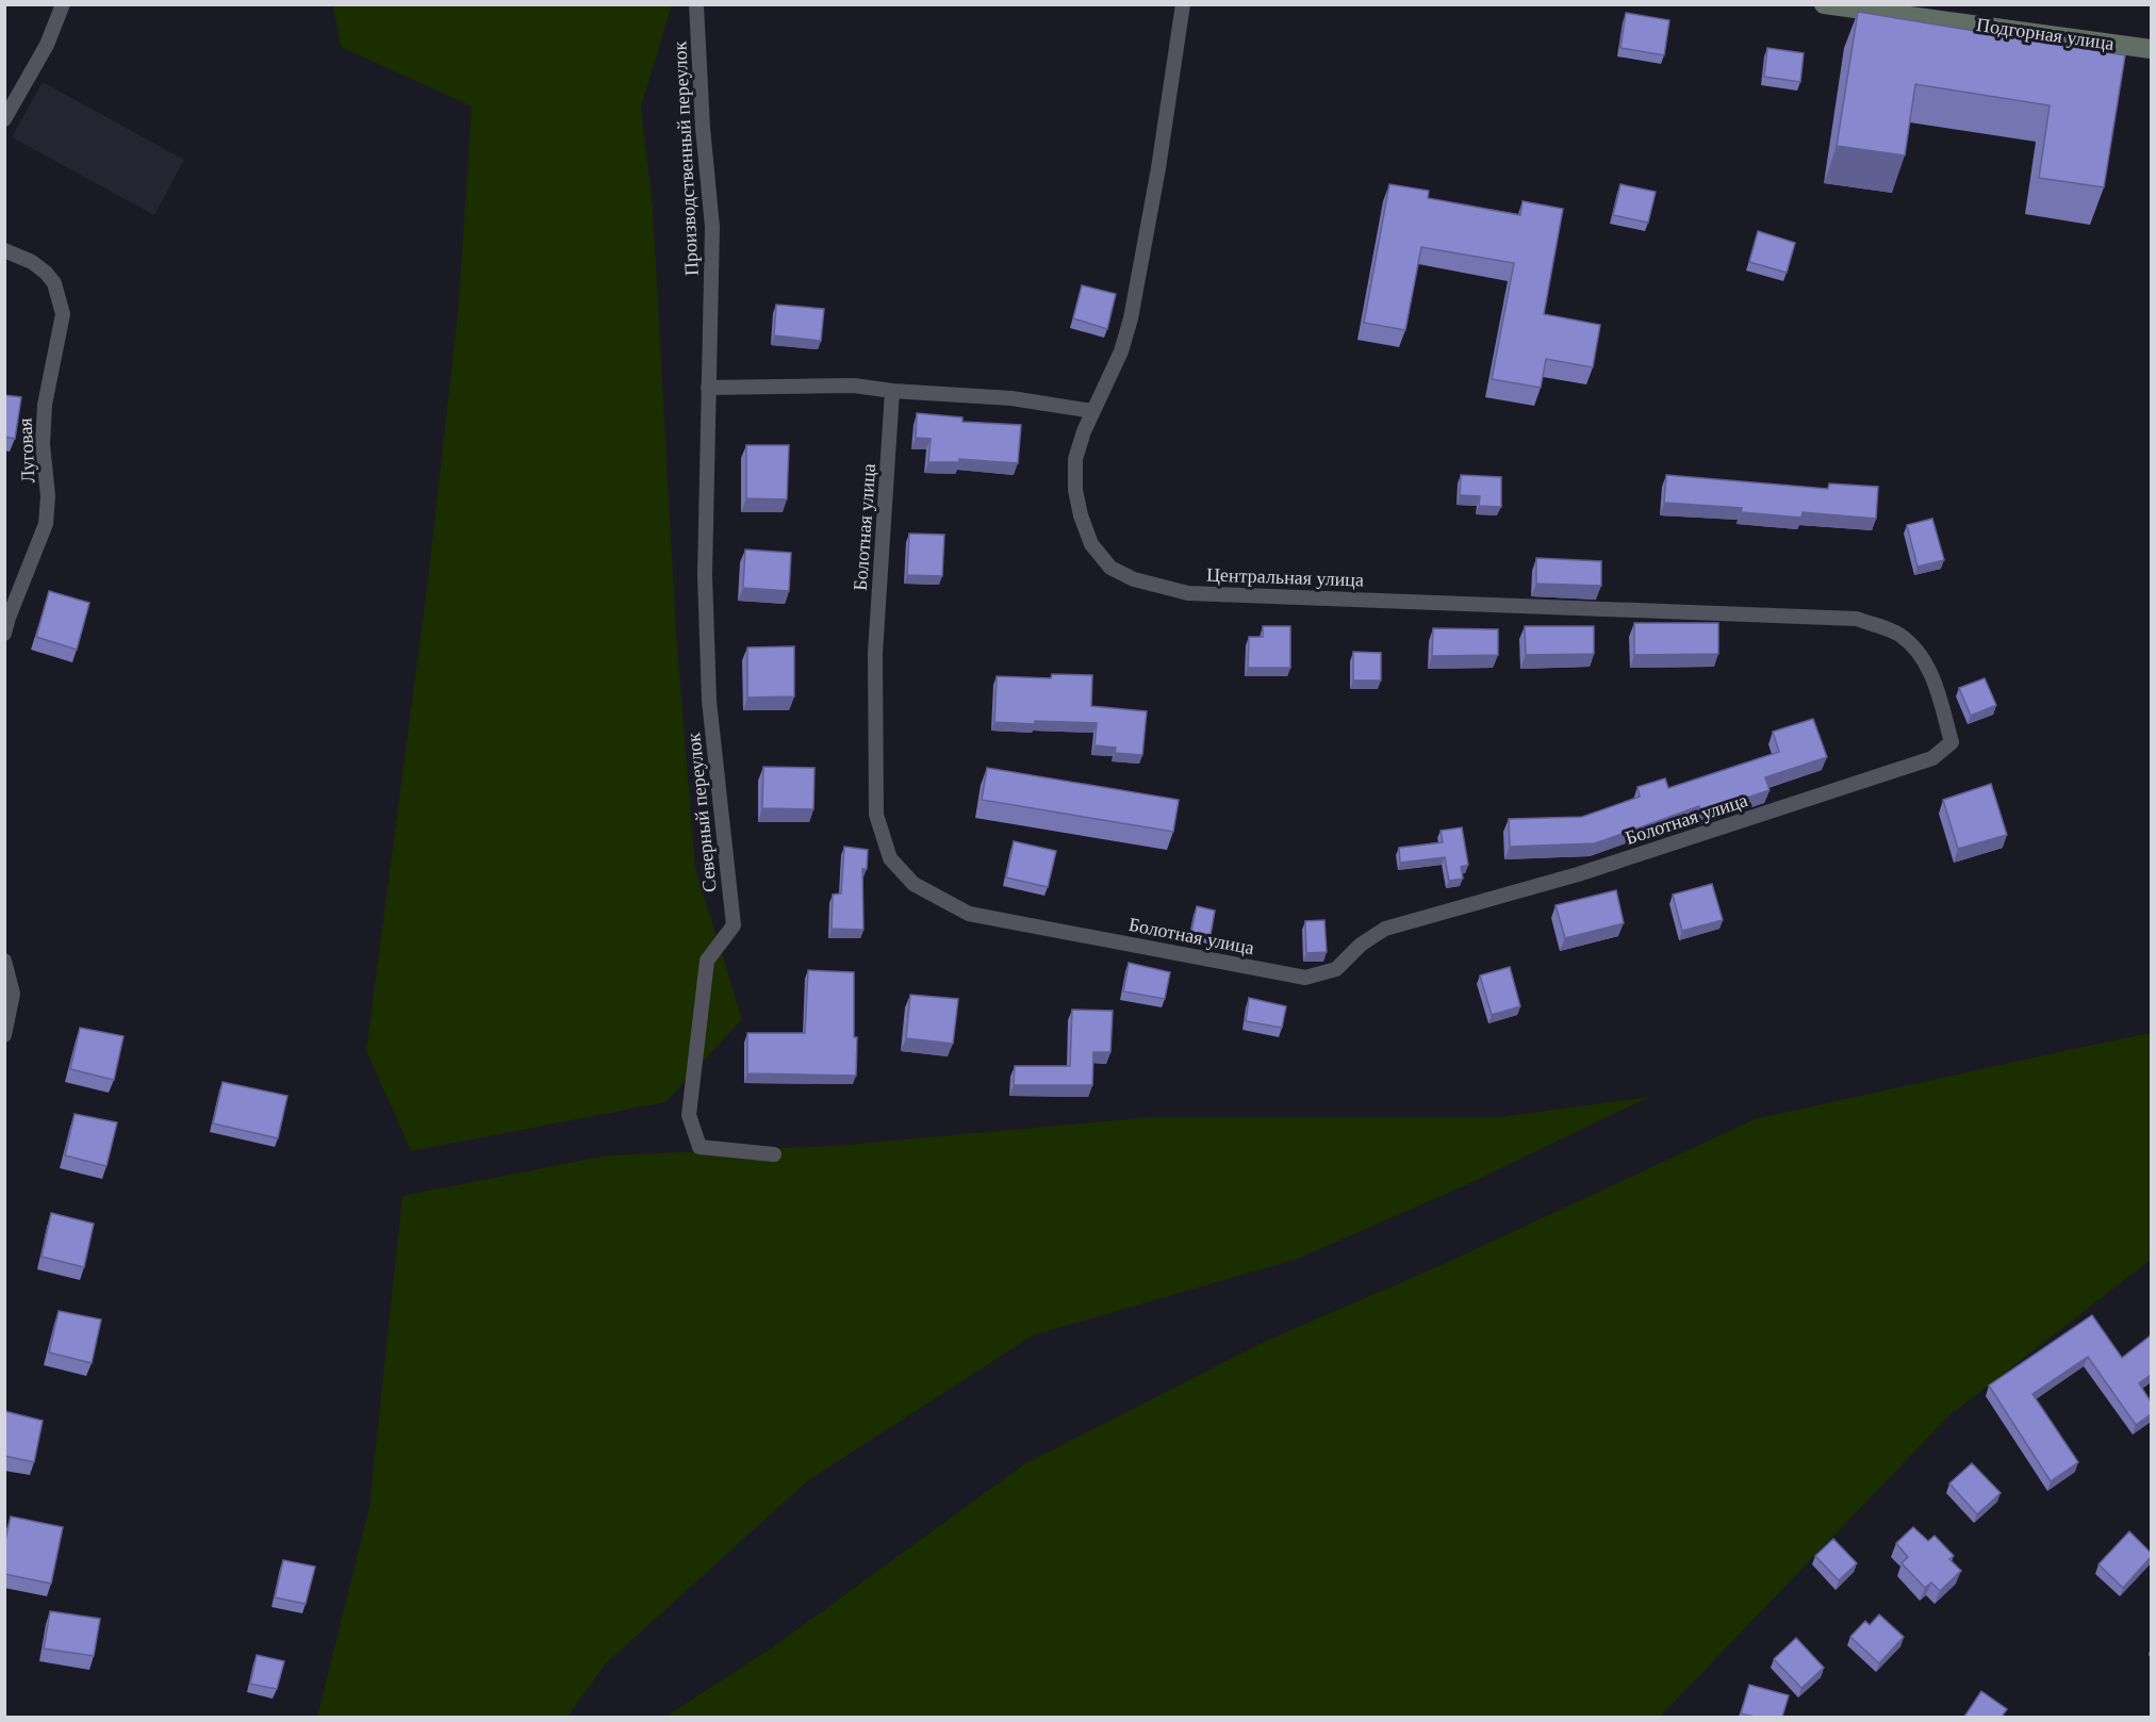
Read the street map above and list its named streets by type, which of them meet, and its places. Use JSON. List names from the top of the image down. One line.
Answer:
{"streets":{"street":["Подгорная улица","Производственный переулок","Луговая","Болотная улица","Центральная улица","Северный переулок"]},"crossings":[["Производственный переулок","Северный переулок"],["Болотная улица","Центральная улица"]]}
